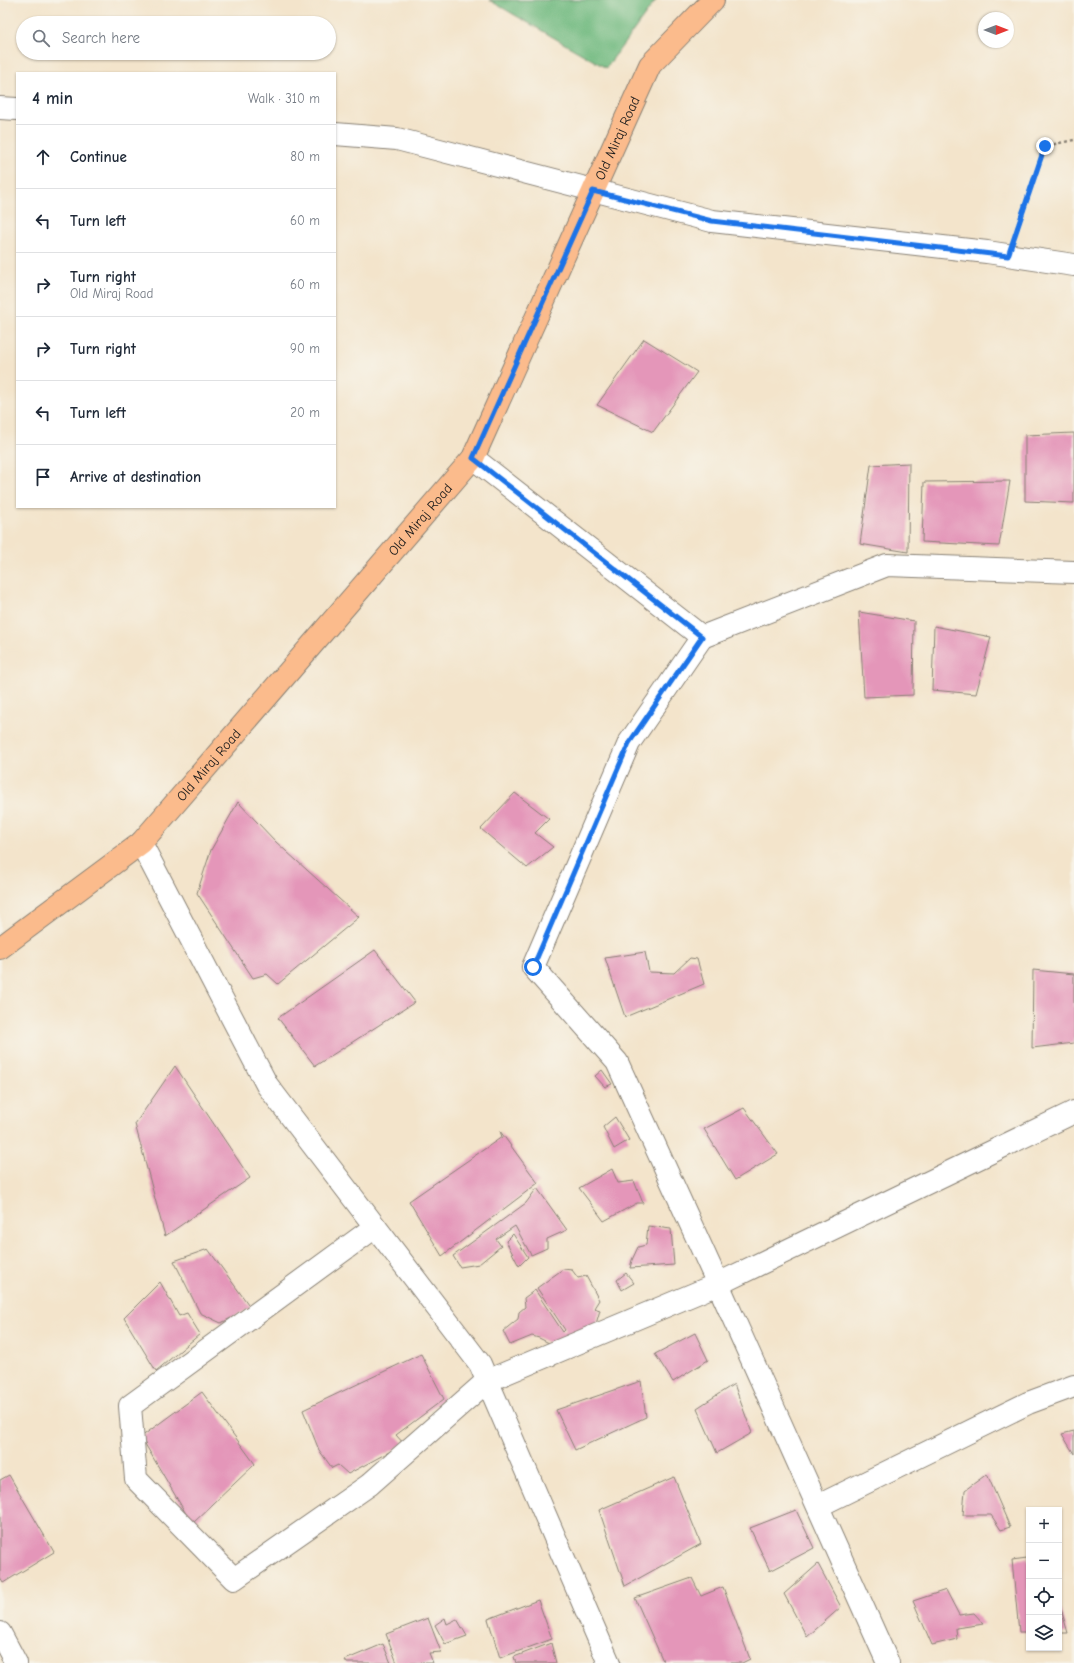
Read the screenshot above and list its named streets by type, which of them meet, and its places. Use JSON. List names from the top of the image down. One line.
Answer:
{"streets":{"main road":["Old Miraj Road"]},"north":"right","page":{"search":"Search here","heading":["4 min","Walk · 310 m"],"list":[["Continue","80 m"],["Turn left","60 m"],["Turn right","Old Miraj Road","60 m"],["Turn right","90 m"],["Turn left","20 m"],"Arrive at destination"],"map_buttons":["+","−"]}}
